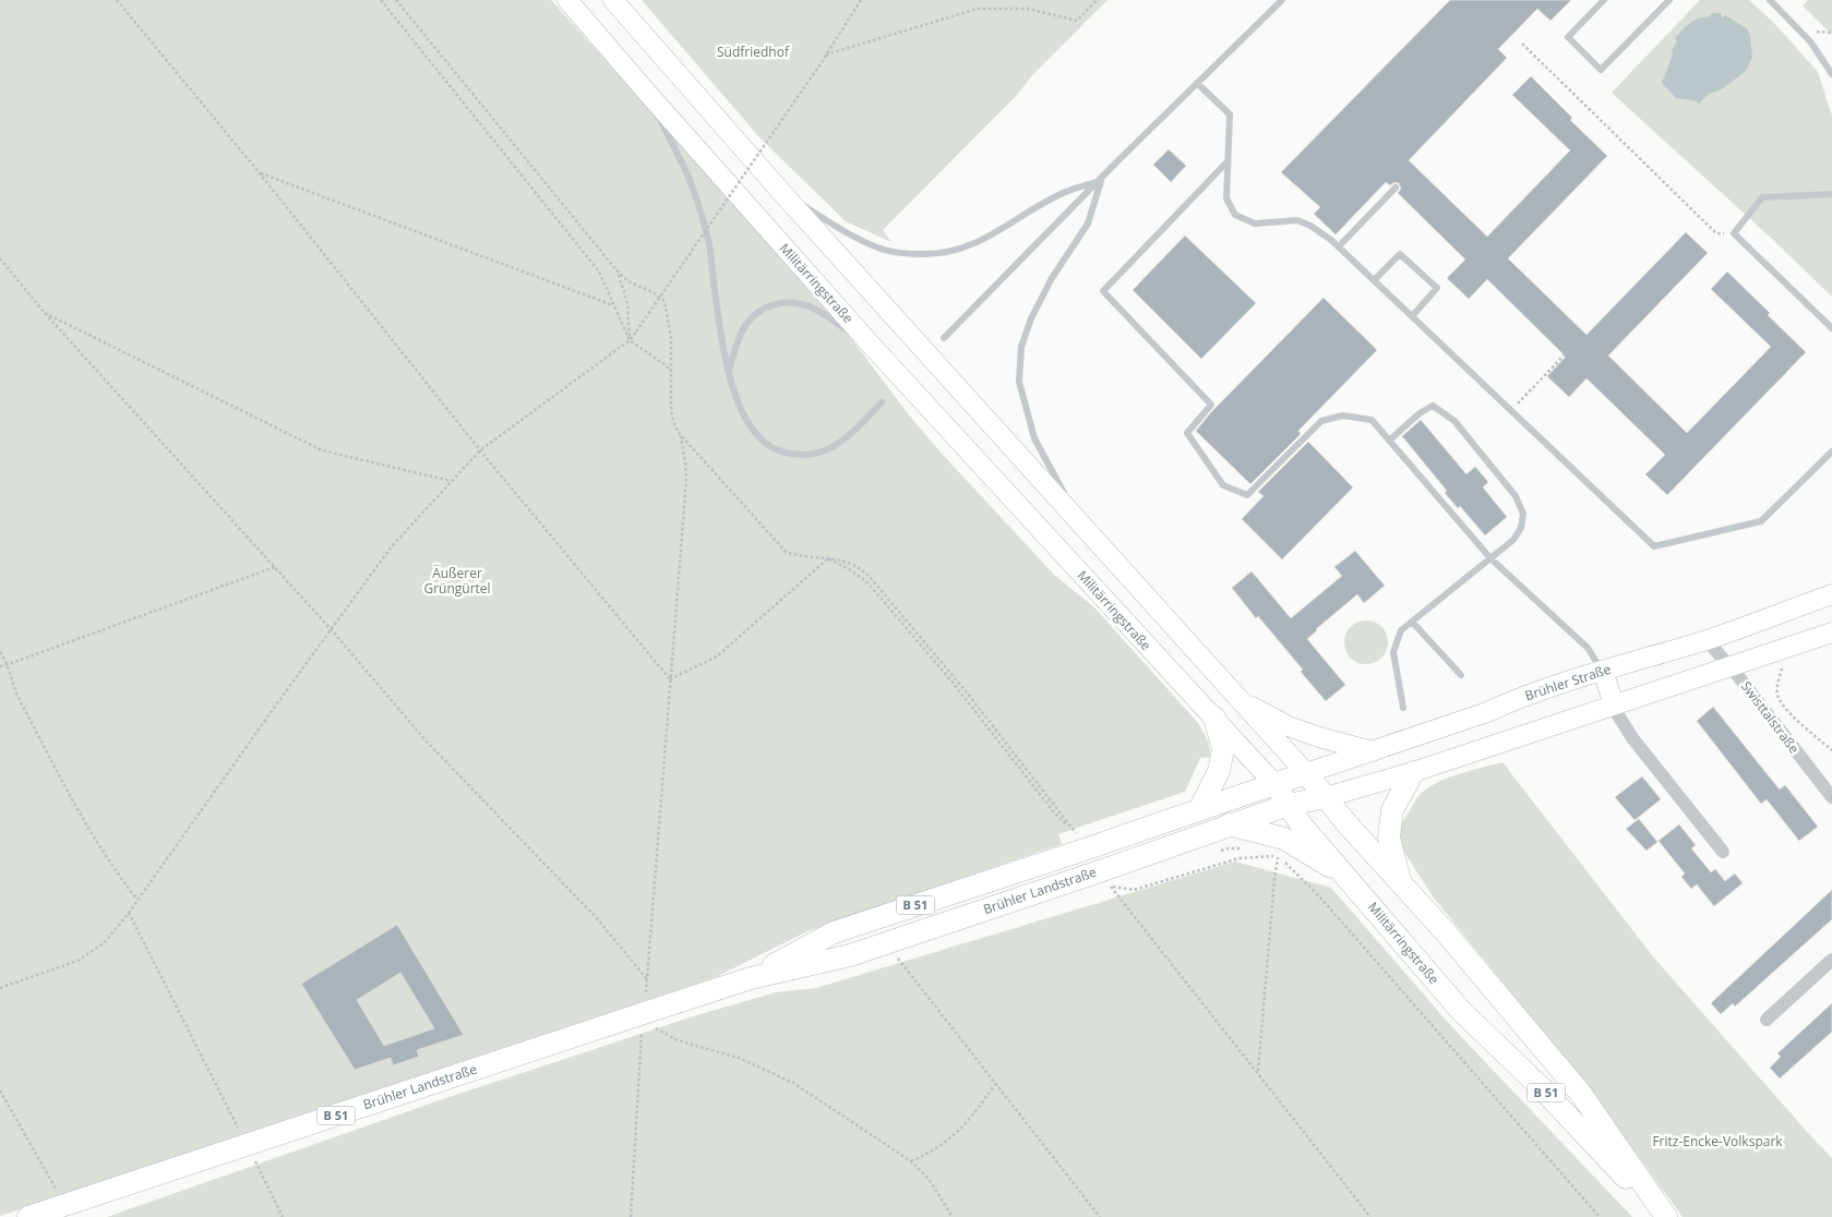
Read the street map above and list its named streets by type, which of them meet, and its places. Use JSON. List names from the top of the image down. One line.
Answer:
{"streets":{"main road":["Militärringstraße","Brühler Straße","Brühler Landstraße","B 51"],"street":["Swisttalstraße"]},"crossings":[["Militärringstraße","Brühler Landstraße"],["Militärringstraße","B 51"],["Brühler Straße","Swisttalstraße"],["Brühler Straße","Brühler Landstraße"],["Brühler Straße","B 51"],["Brühler Landstraße","B 51"]],"parks":["Südfriedhof","Äußerer Grüngürtel","Fritz-Encke-Volkspark"]}
